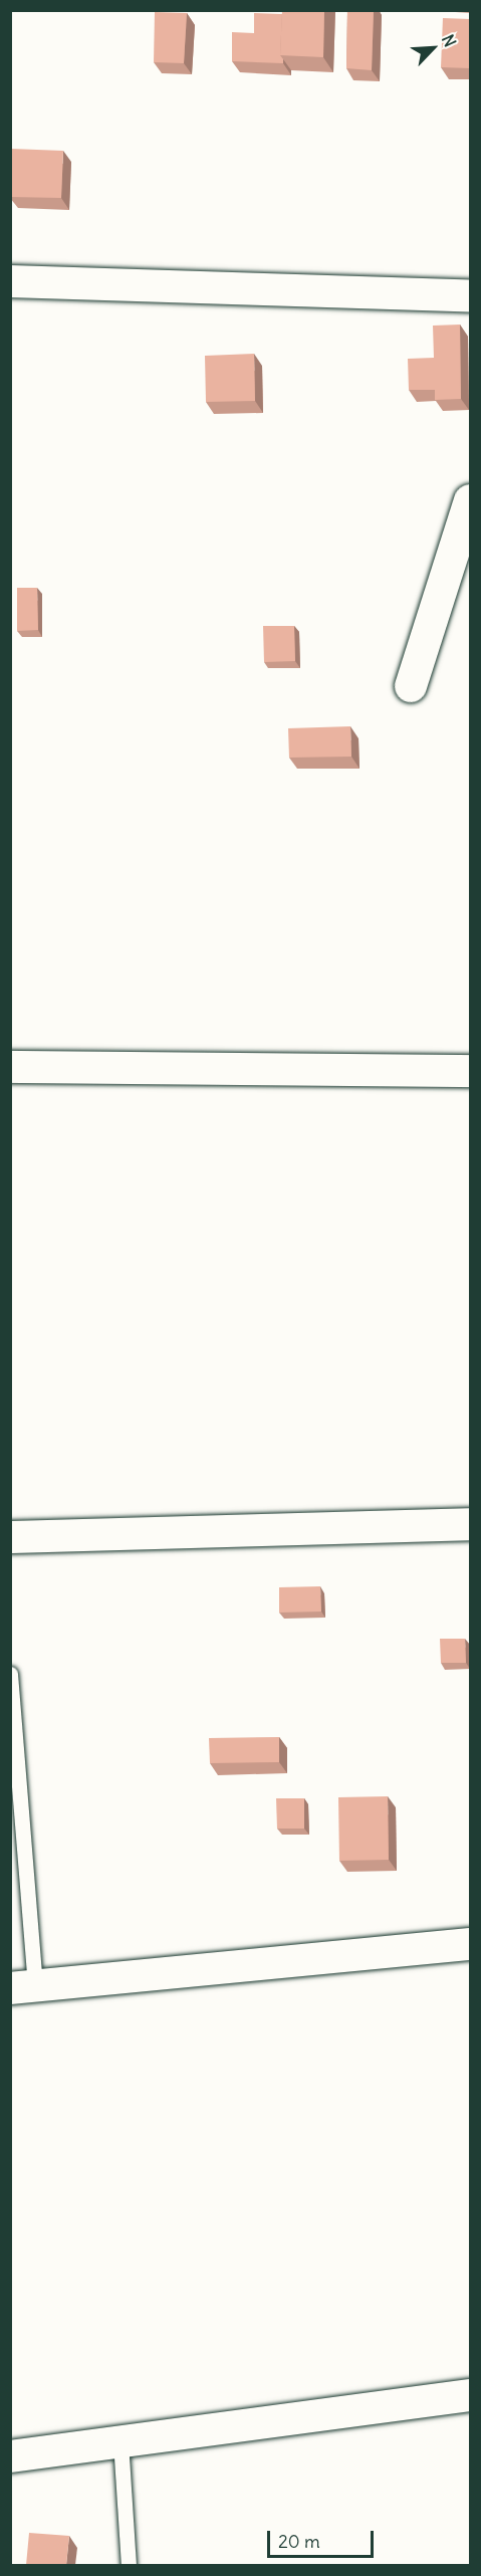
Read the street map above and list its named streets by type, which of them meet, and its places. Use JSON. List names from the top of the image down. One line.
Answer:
{"scale_bar":"20 m","north":"top right"}
